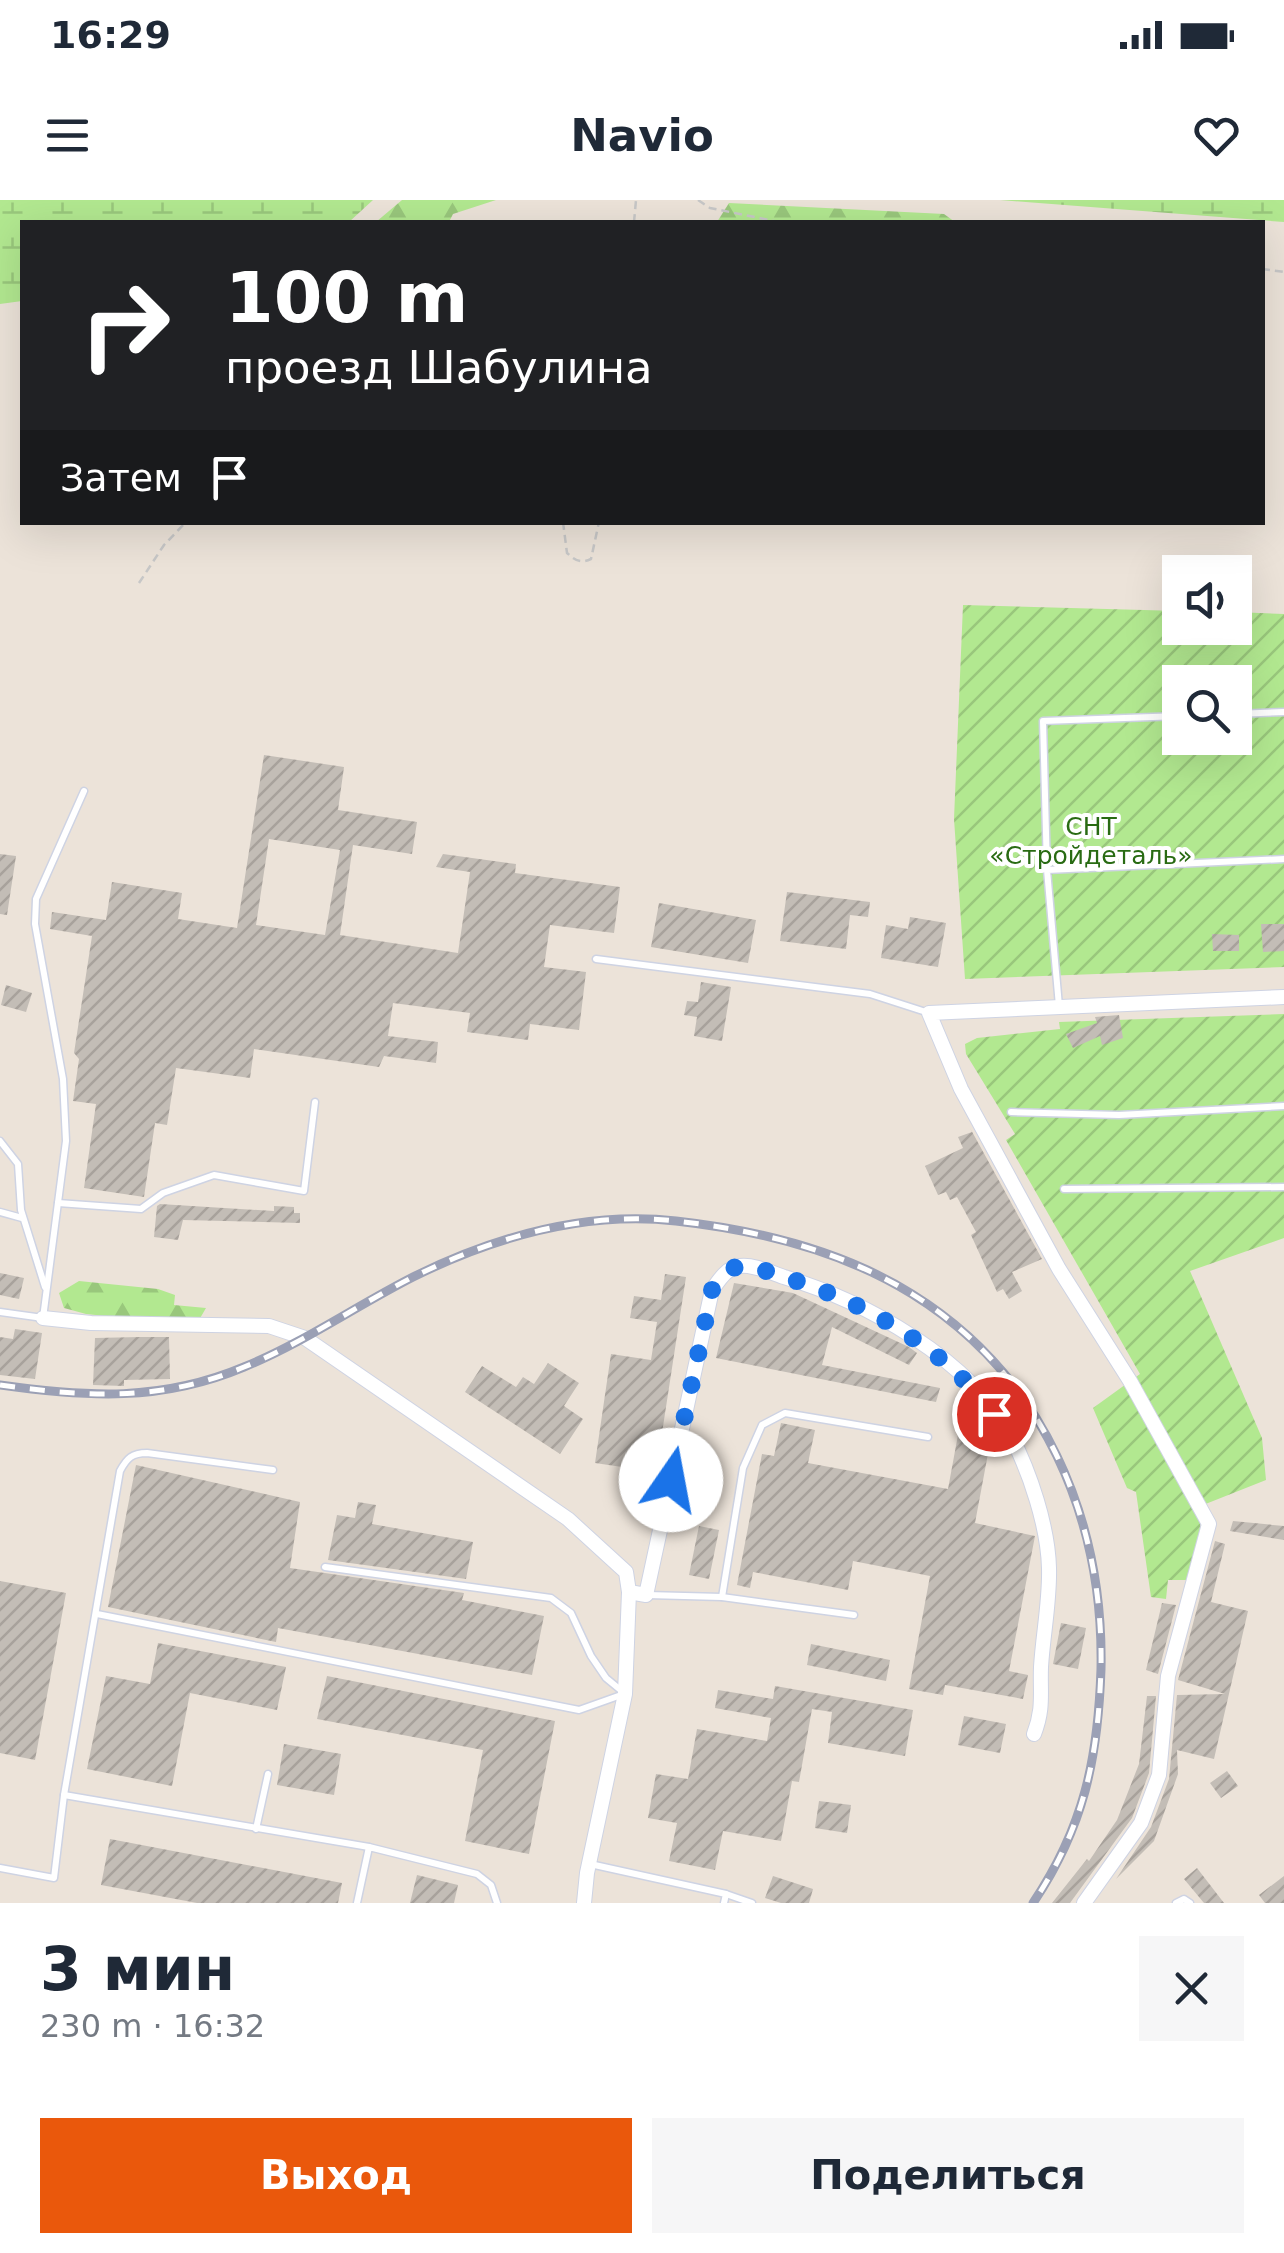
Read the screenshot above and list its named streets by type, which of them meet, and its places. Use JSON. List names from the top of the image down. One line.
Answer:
{"parks":["СНТ «Стройдеталь»"],"page":{"status":"16:29","header":"Navio","turn":["100 m","проезд Шабулина"],"then":"Затем","heading":["3 мин","230 m · 16:32"],"buttons":["Выход","Поделиться"]}}
